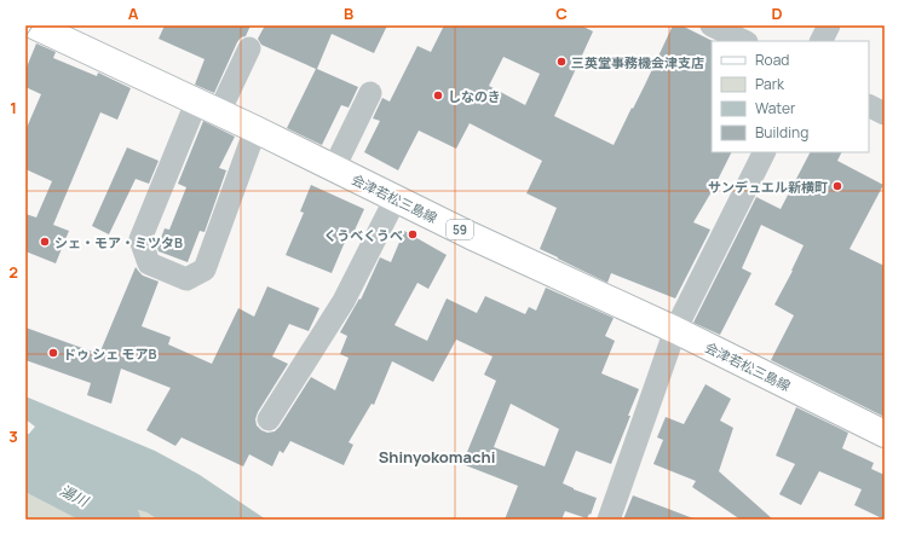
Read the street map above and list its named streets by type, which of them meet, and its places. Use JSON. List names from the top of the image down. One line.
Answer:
{"streets":{"main road":["会津若松三島線","59"]},"districts":["Shinyokomachi"],"water":["湯川"],"places":["三英堂事務機会津支店","しなのき","サンデュエル新横町","くうべくうべ","シェ・モア・ミツタB","ドゥ シェ モアB"],"legend":["Road","Park","Water","Building"],"grid":{"columns":["A","B","C","D"],"rows":["1","2","3"]}}
